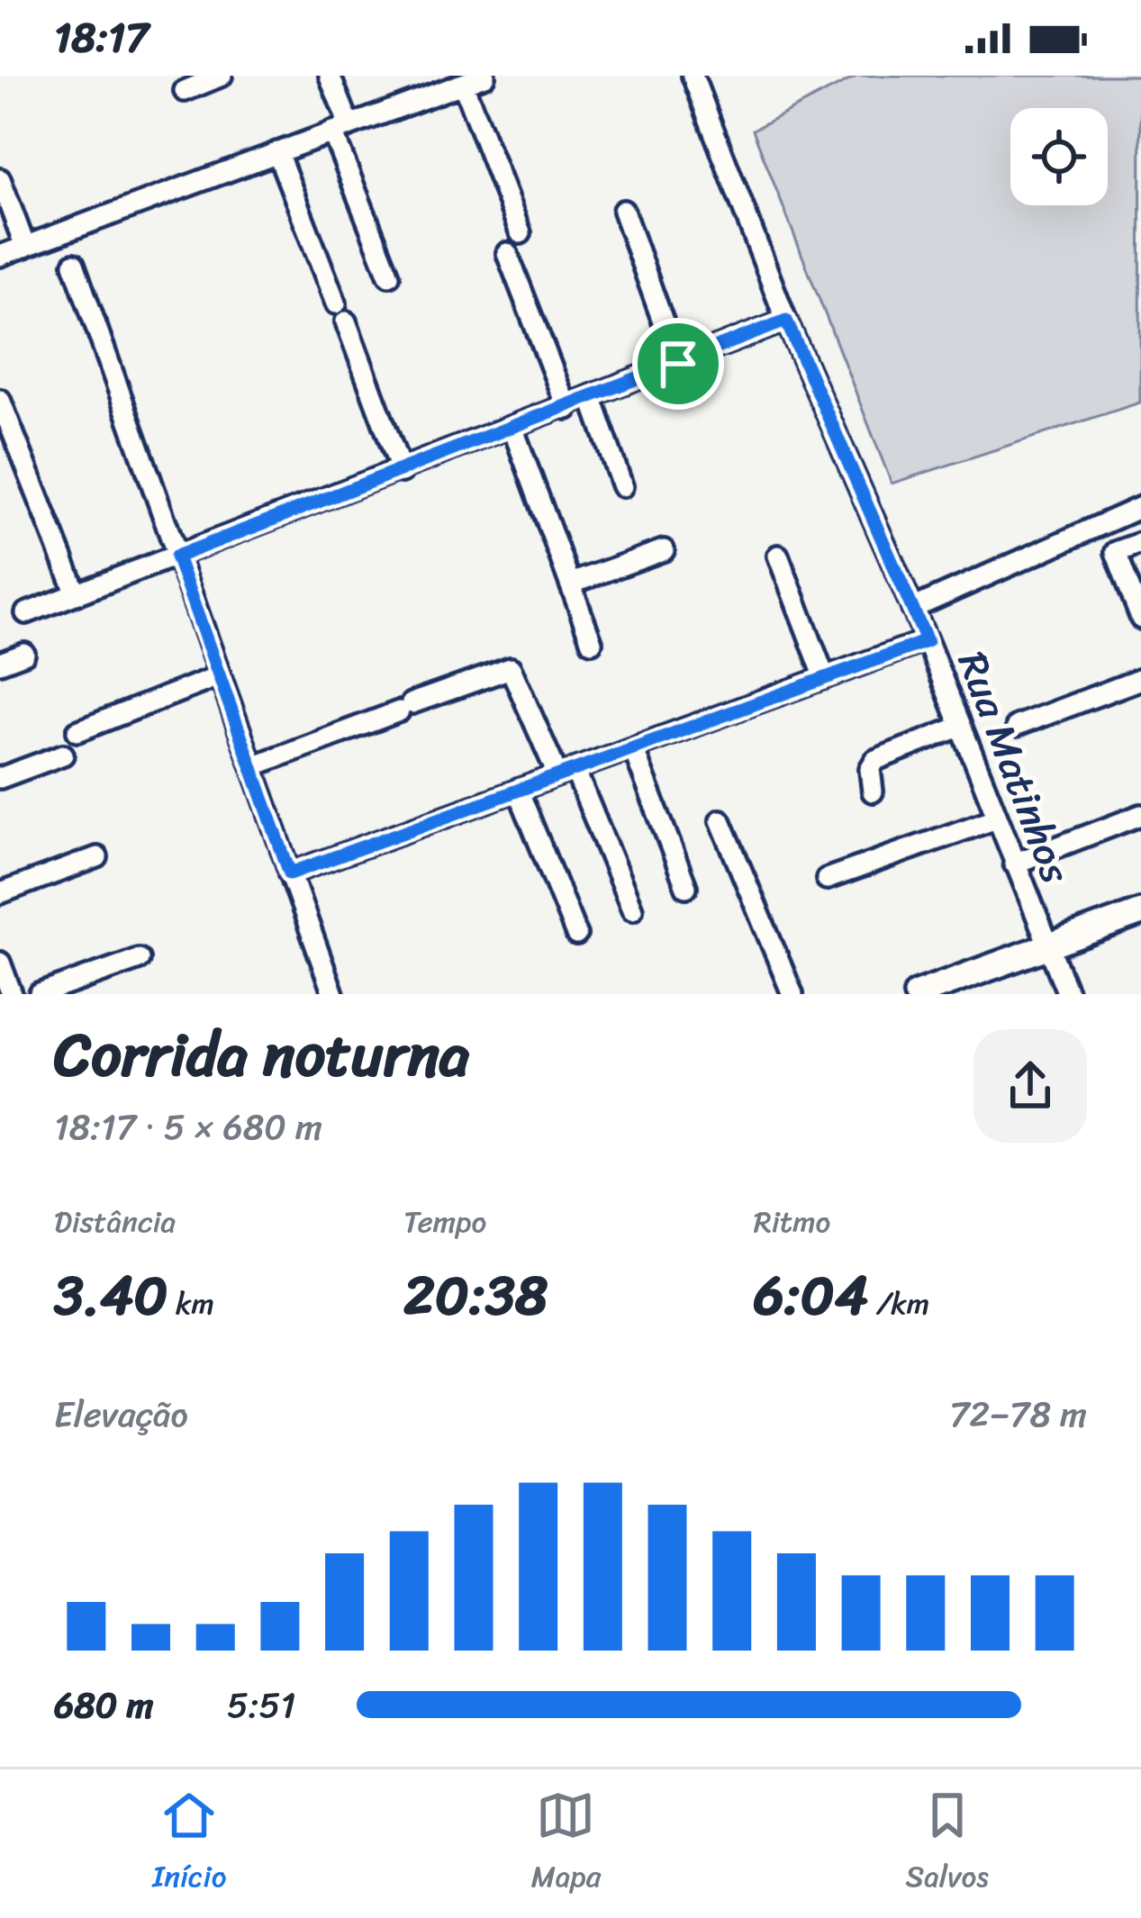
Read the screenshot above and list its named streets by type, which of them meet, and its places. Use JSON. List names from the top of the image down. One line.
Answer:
{"streets":{"street":["Rua Matinhos"]},"page":{"status":"18:17","heading":["Corrida noturna","18:17 · 5 × 680 m"],"stats":[["Distância","3.40 km"],["Tempo","20:38"],["Ritmo","6:04 /km"]],"chart":["Elevação","72–78 m"],"list":[{"name":"680 m","note":"5:51"}],"tabs":["Início","Mapa","Salvos"]}}
